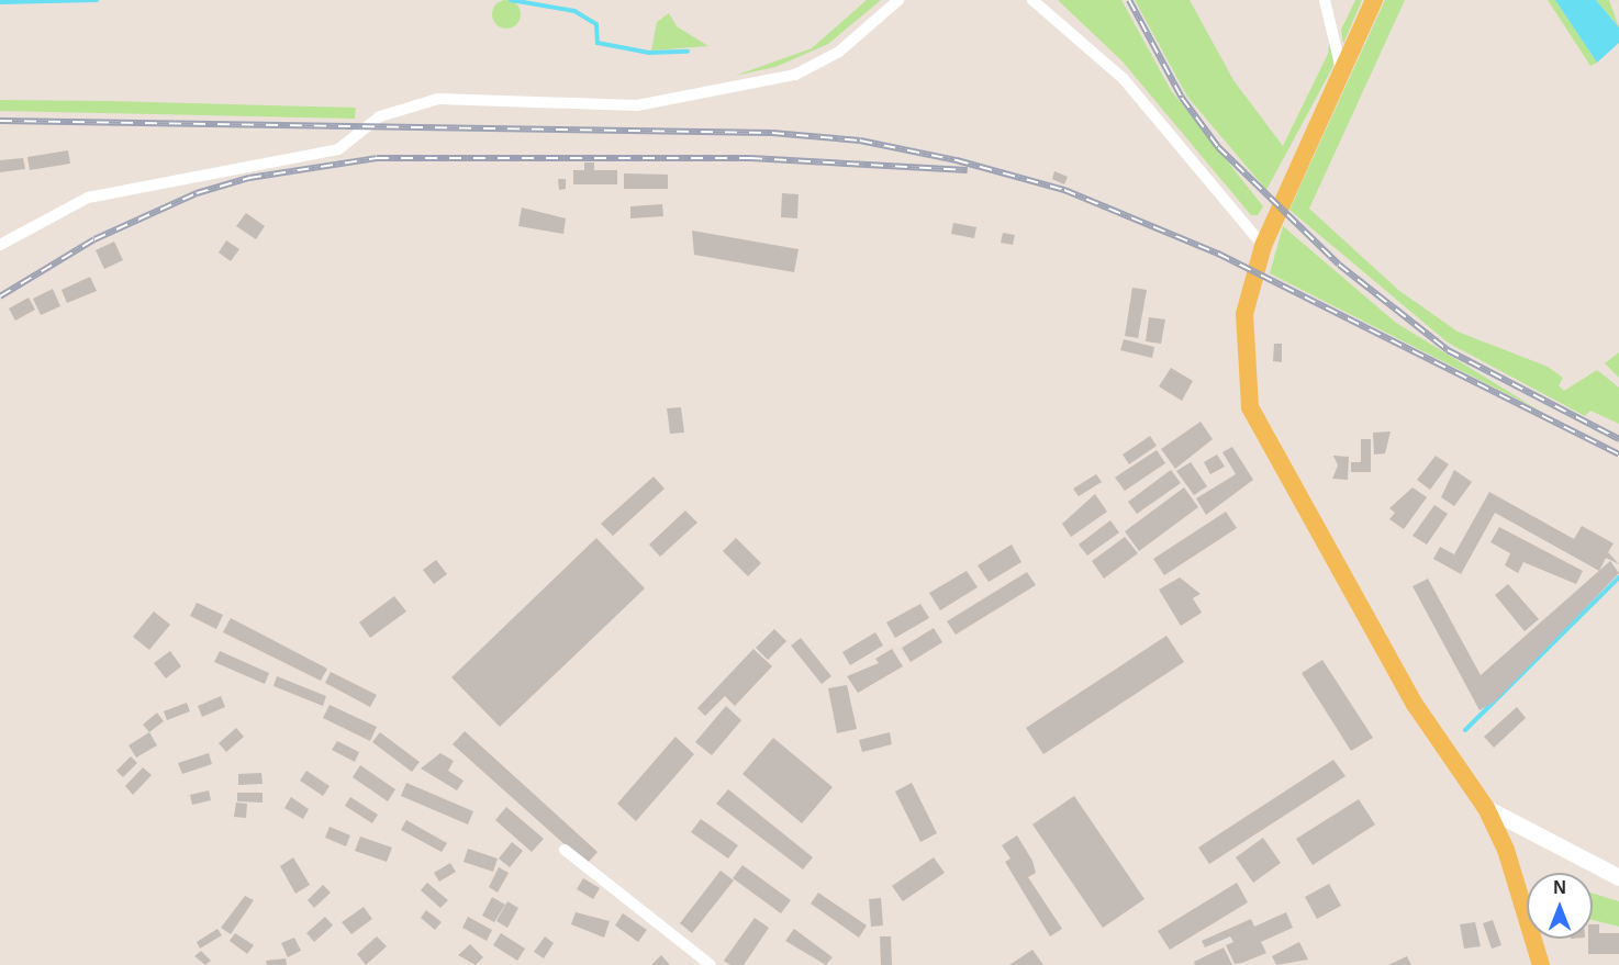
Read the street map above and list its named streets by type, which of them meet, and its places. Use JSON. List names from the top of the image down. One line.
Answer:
{"north":"top"}
